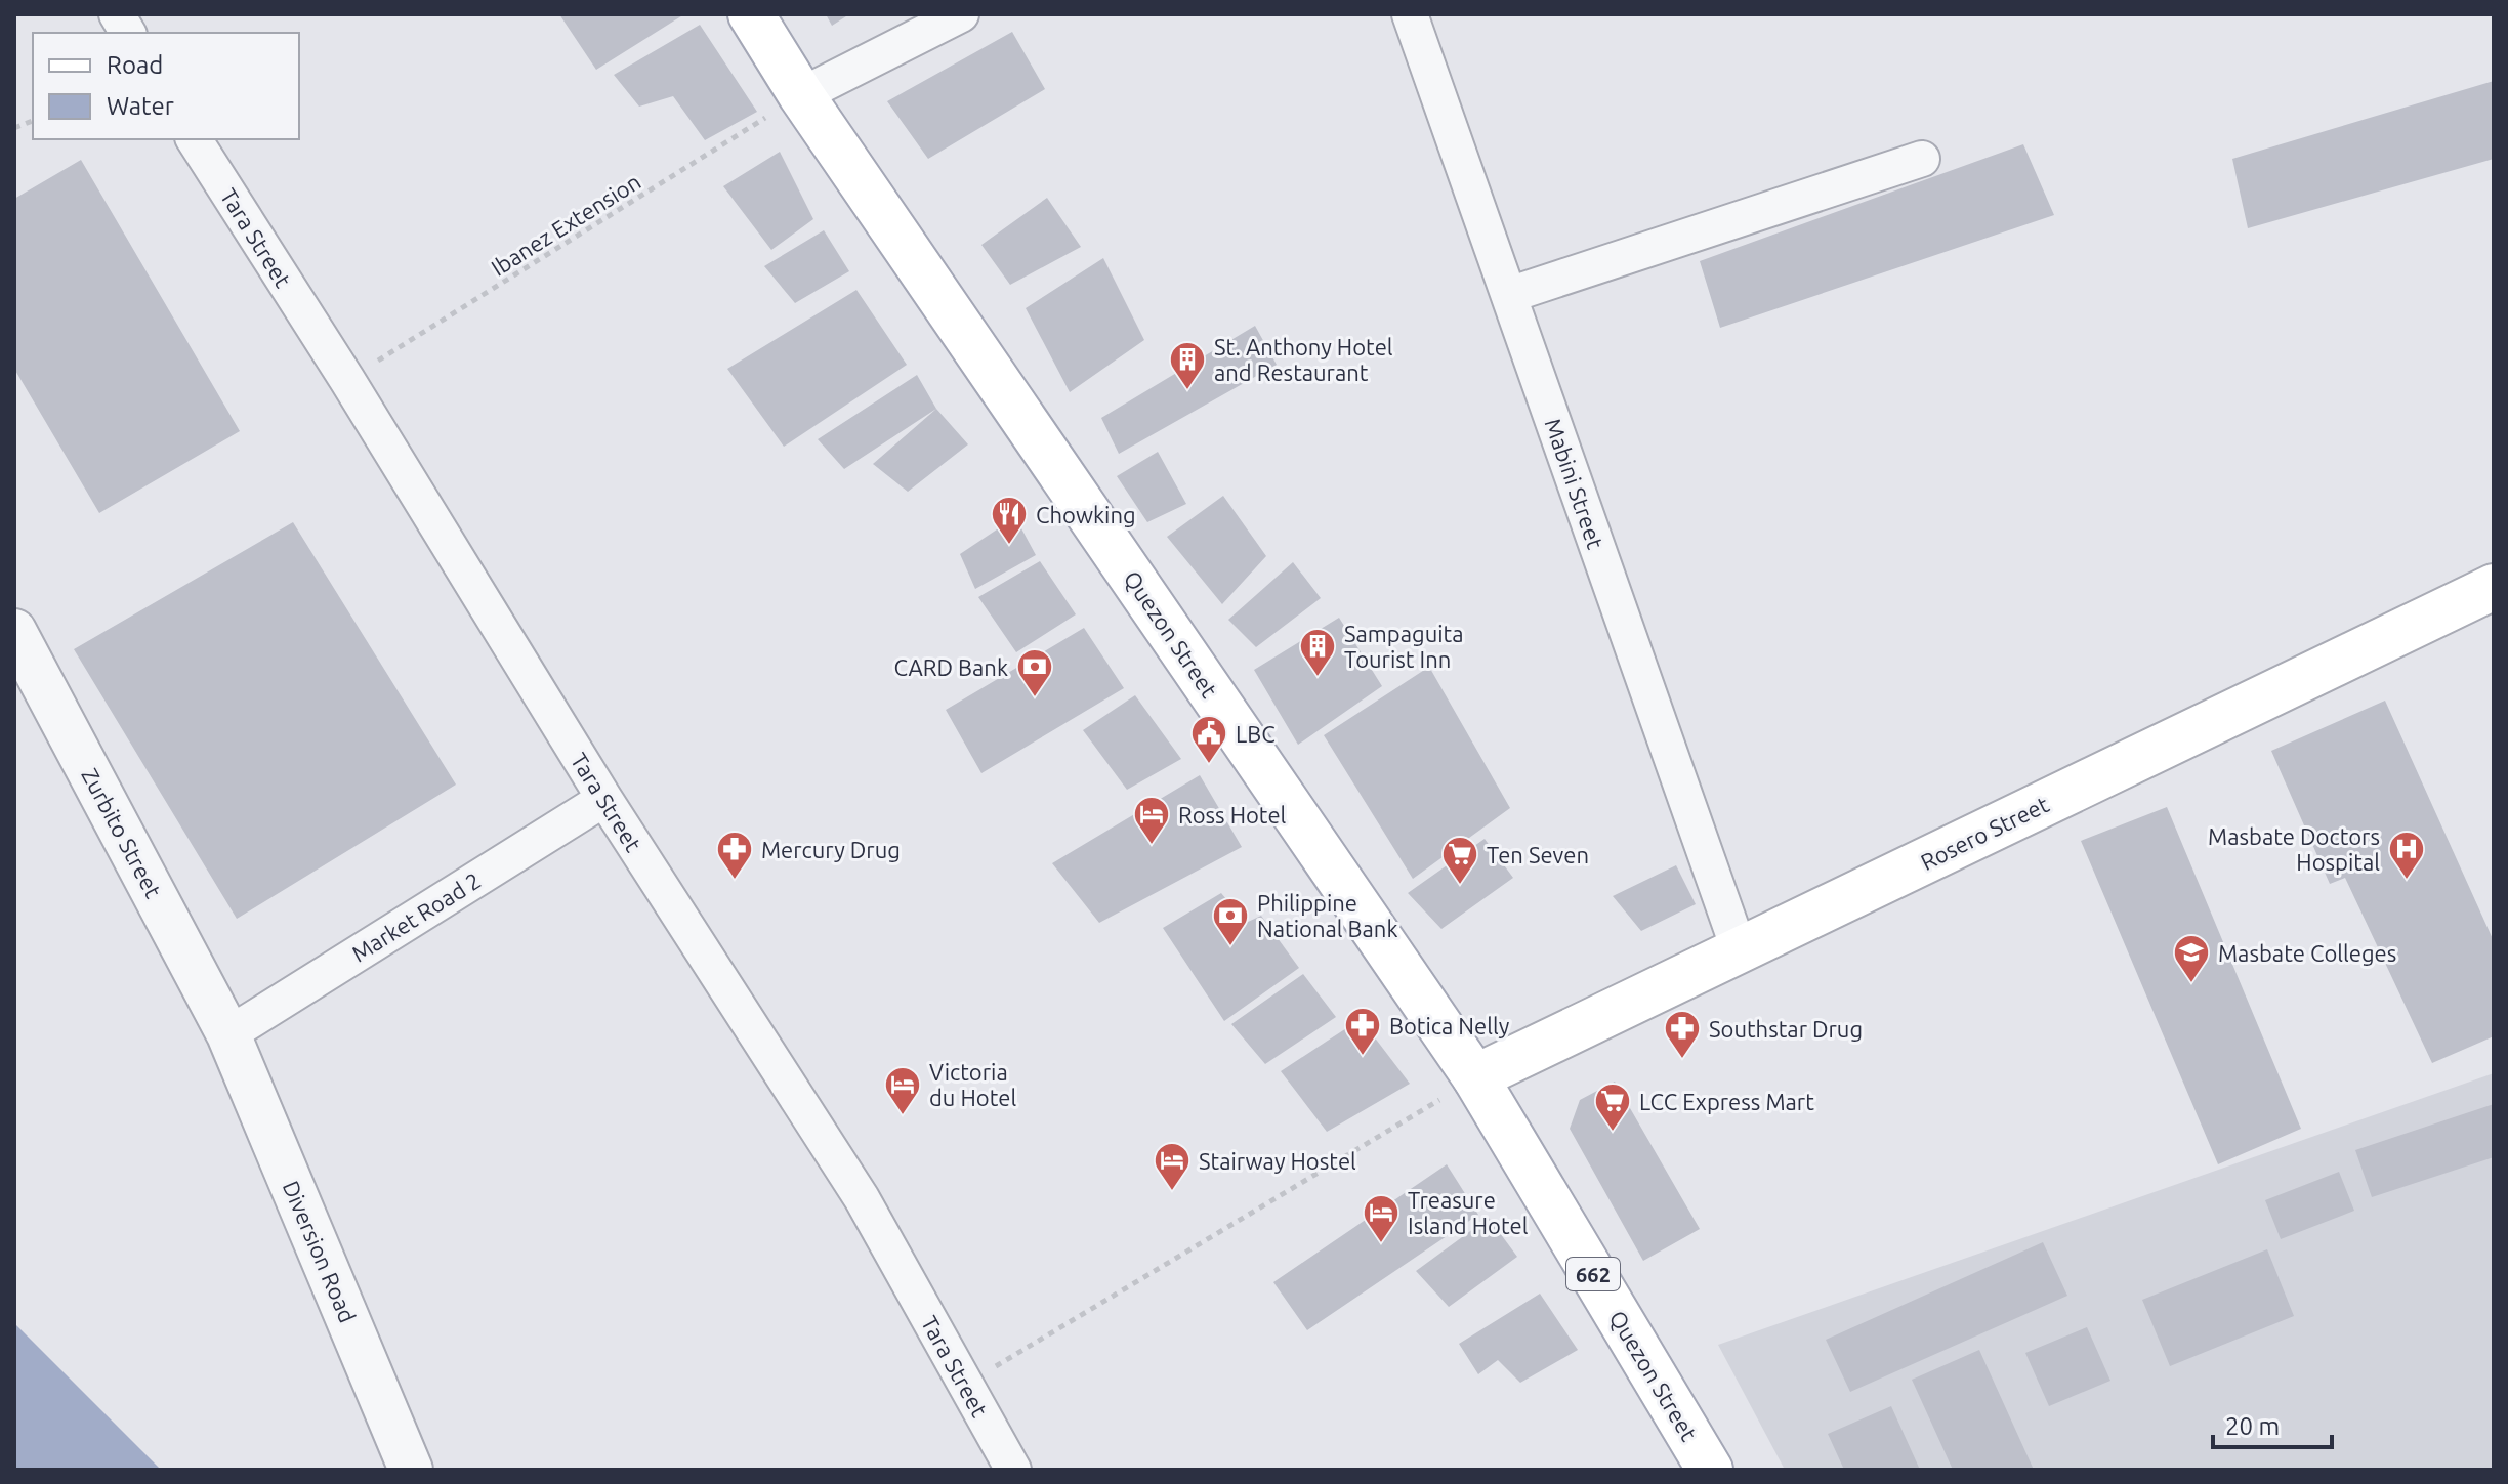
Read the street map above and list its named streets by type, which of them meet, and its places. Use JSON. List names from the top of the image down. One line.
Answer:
{"streets":{"main road":["Quezon Street","Rosero Street","662"],"street":["Tara Street","Mabini Street","Zurbito Street","Market Road 2","Diversion Road"],"path":["Ibanez Extension"]},"crossings":[["Ibanez Extension","Tara Street"],["Ibanez Extension","Quezon Street"],["Tara Street","Market Road 2"],["Mabini Street","Rosero Street"],["Quezon Street","Rosero Street"],["Zurbito Street","Market Road 2"],["Zurbito Street","Diversion Road"],["Market Road 2","Diversion Road"]],"places":{"building":["St. Anthony Hotel and Restaurant","Sampaguita Tourist Inn"],"restaurant":["Chowking"],"bank":["CARD Bank","Philippine National Bank"],"public building":["LBC"],"hotel":["Ross Hotel","Victoria du Hotel","Stairway Hostel","Treasure Island Hotel"],"pharmacy":["Mercury Drug","Botica Nelly","Southstar Drug"],"hospital":["Masbate Doctors Hospital"],"supermarket":["Ten Seven","LCC Express Mart"],"school or university":["Masbate Colleges"]},"legend":["Road","Water"],"scale_bar":"20 m"}
